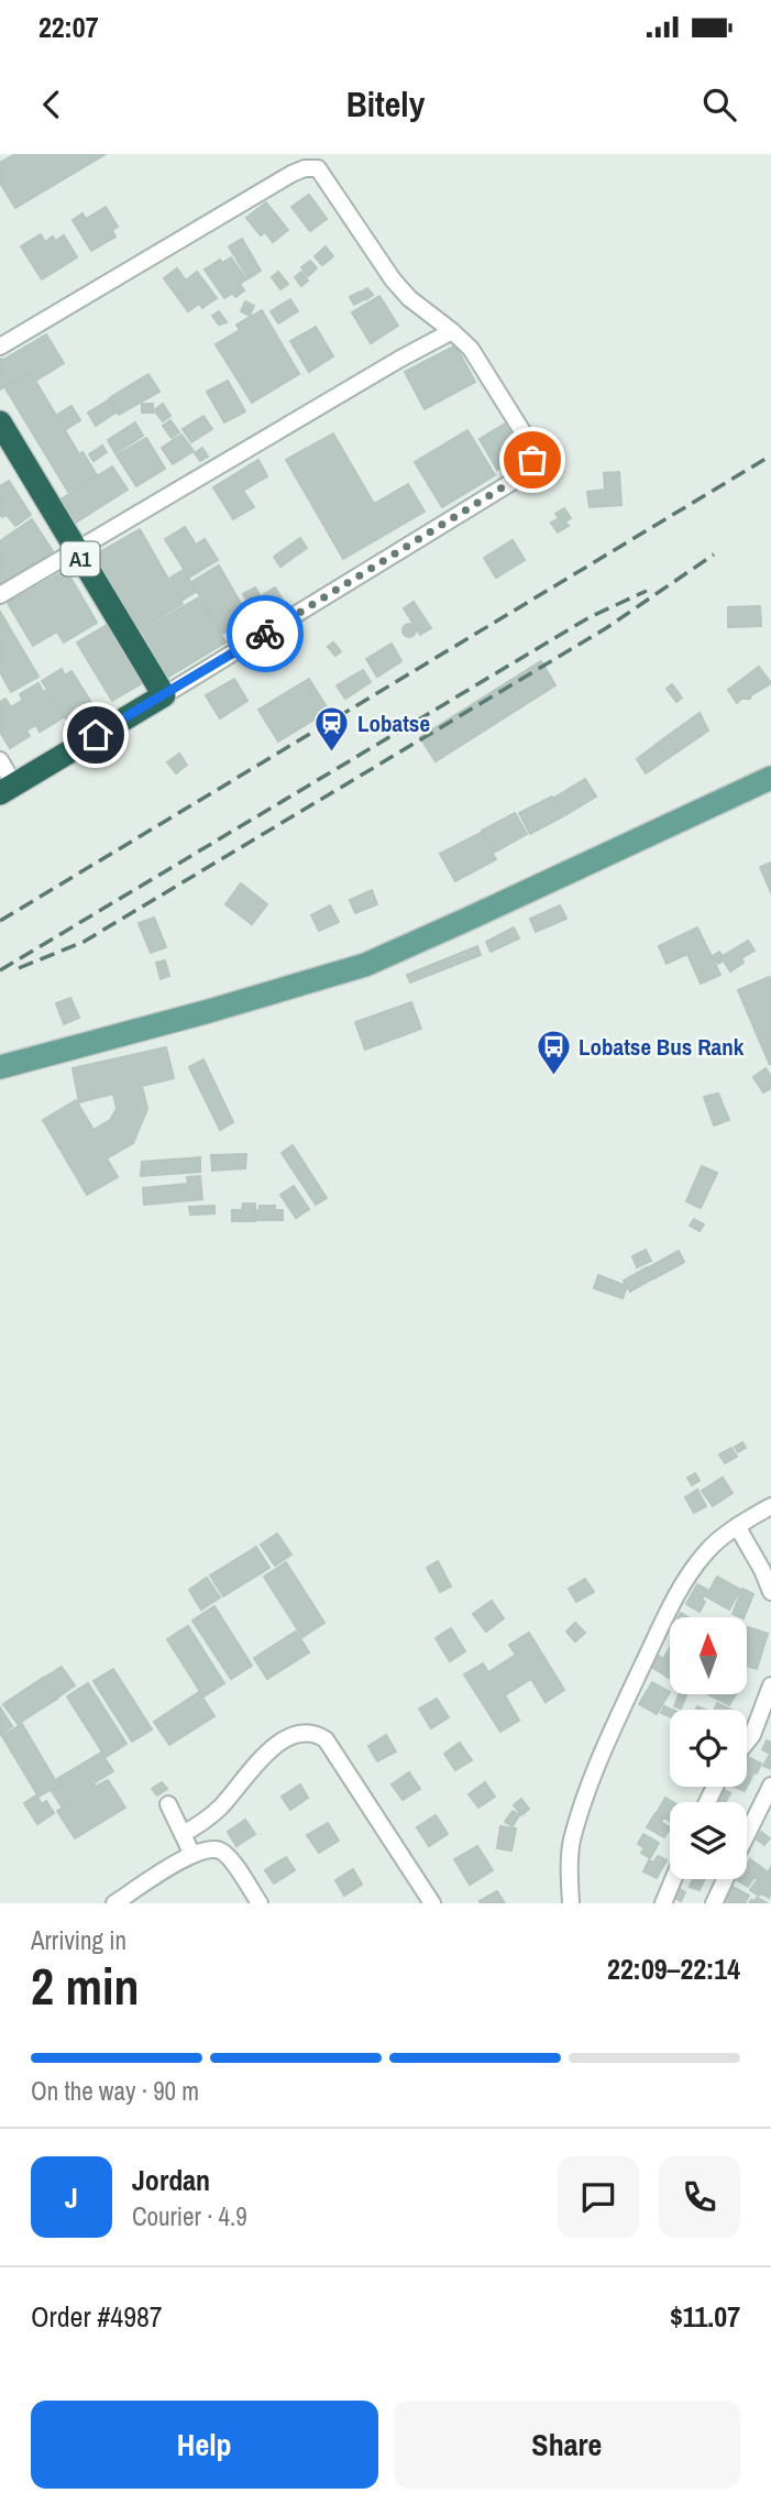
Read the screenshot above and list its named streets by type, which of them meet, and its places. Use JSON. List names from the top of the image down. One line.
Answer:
{"streets":{"highway":["A1"]},"places":{"station":["Lobatse"],"bus stop":["Lobatse Bus Rank"]},"north":"top","page":{"status":"22:07","header":"Bitely","heading":["2 min","Arriving in","22:09–22:14"],"panel":["Jordan","Courier · 4.9","Order #4987","$11.07"],"bar":"On the way · 90 m","round":"J","buttons":["Help","Share"]}}
